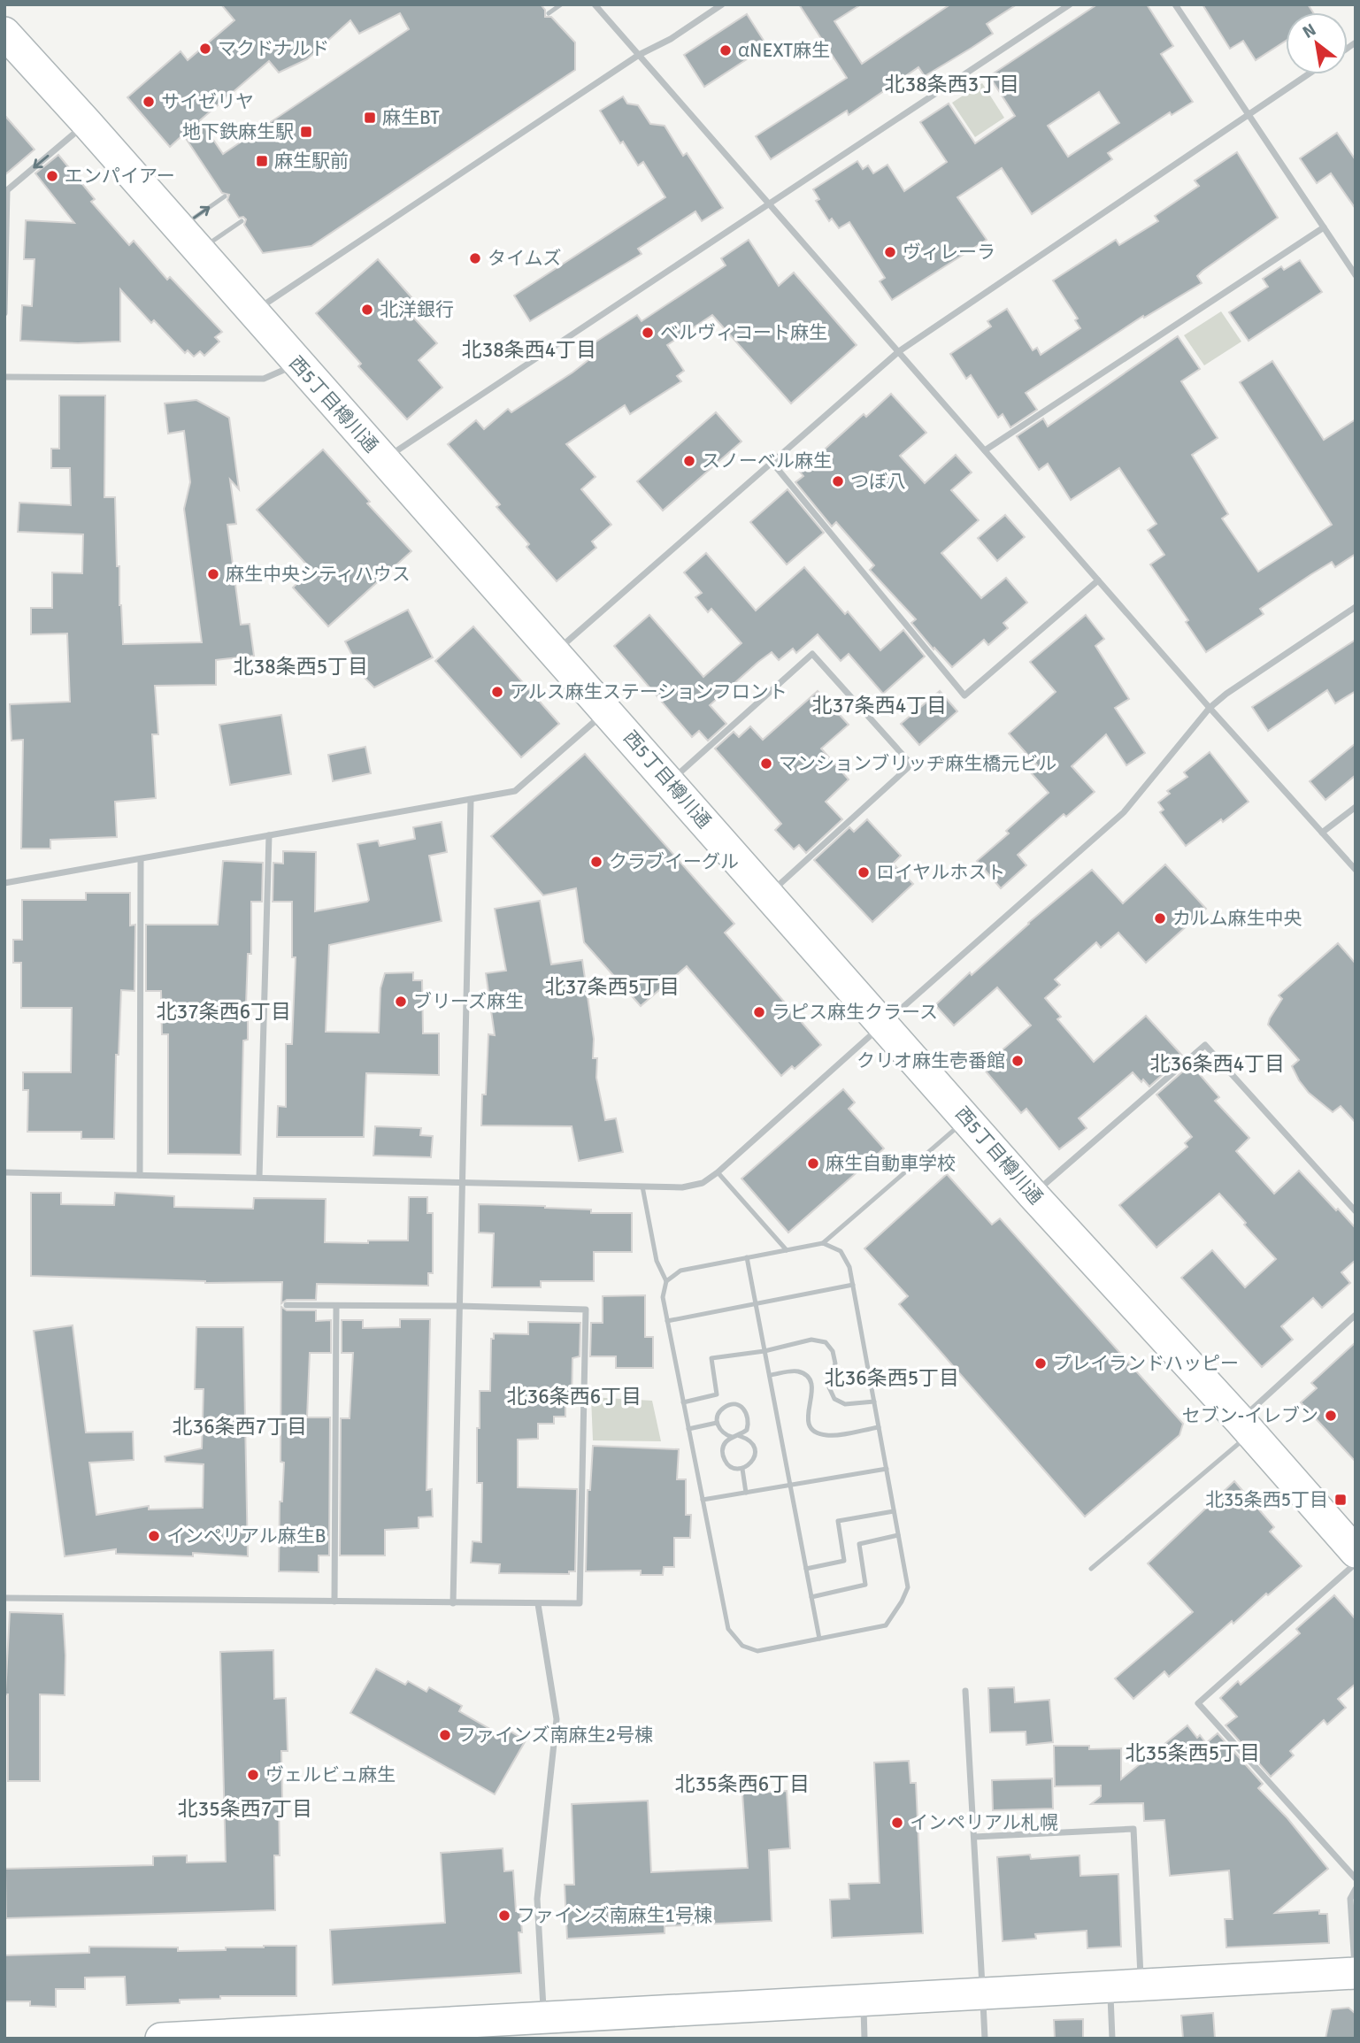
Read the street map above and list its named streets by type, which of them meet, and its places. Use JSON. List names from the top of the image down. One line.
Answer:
{"streets":{"street":["西5丁目樽川通"]},"districts":["北38条西3丁目","北38条西4丁目","北38条西5丁目","北37条西4丁目","北37条西5丁目","北37条西6丁目","北36条西4丁目","北36条西5丁目","北36条西6丁目","北36条西7丁目","北35条西5丁目","北35条西6丁目","北35条西7丁目"],"places":{"other":["マクドナルド","αNEXT麻生","サイゼリヤ","エンパイアー","ヴィレーラ","タイムズ","北洋銀行","ベルヴィコート麻生","スノーベル麻生","つぼ八","麻生中央シティハウス","アルス麻生ステーションフロント","マンションブリッヂ麻生橋元ビル","クラブイーグル","ロイヤルホスト","カルム麻生中央","ブリーズ麻生","ラピス麻生クラース","クリオ麻生壱番館","麻生自動車学校","プレイランドハッピー","セブン-イレブン","インペリアル麻生B","ファインズ南麻生2号棟","ヴェルビュ麻生","インペリアル札幌","ファインズ南麻生1号棟"],"transit":["麻生BT","地下鉄麻生駅","麻生駅前","北35条西5丁目"]},"north":"top left"}
